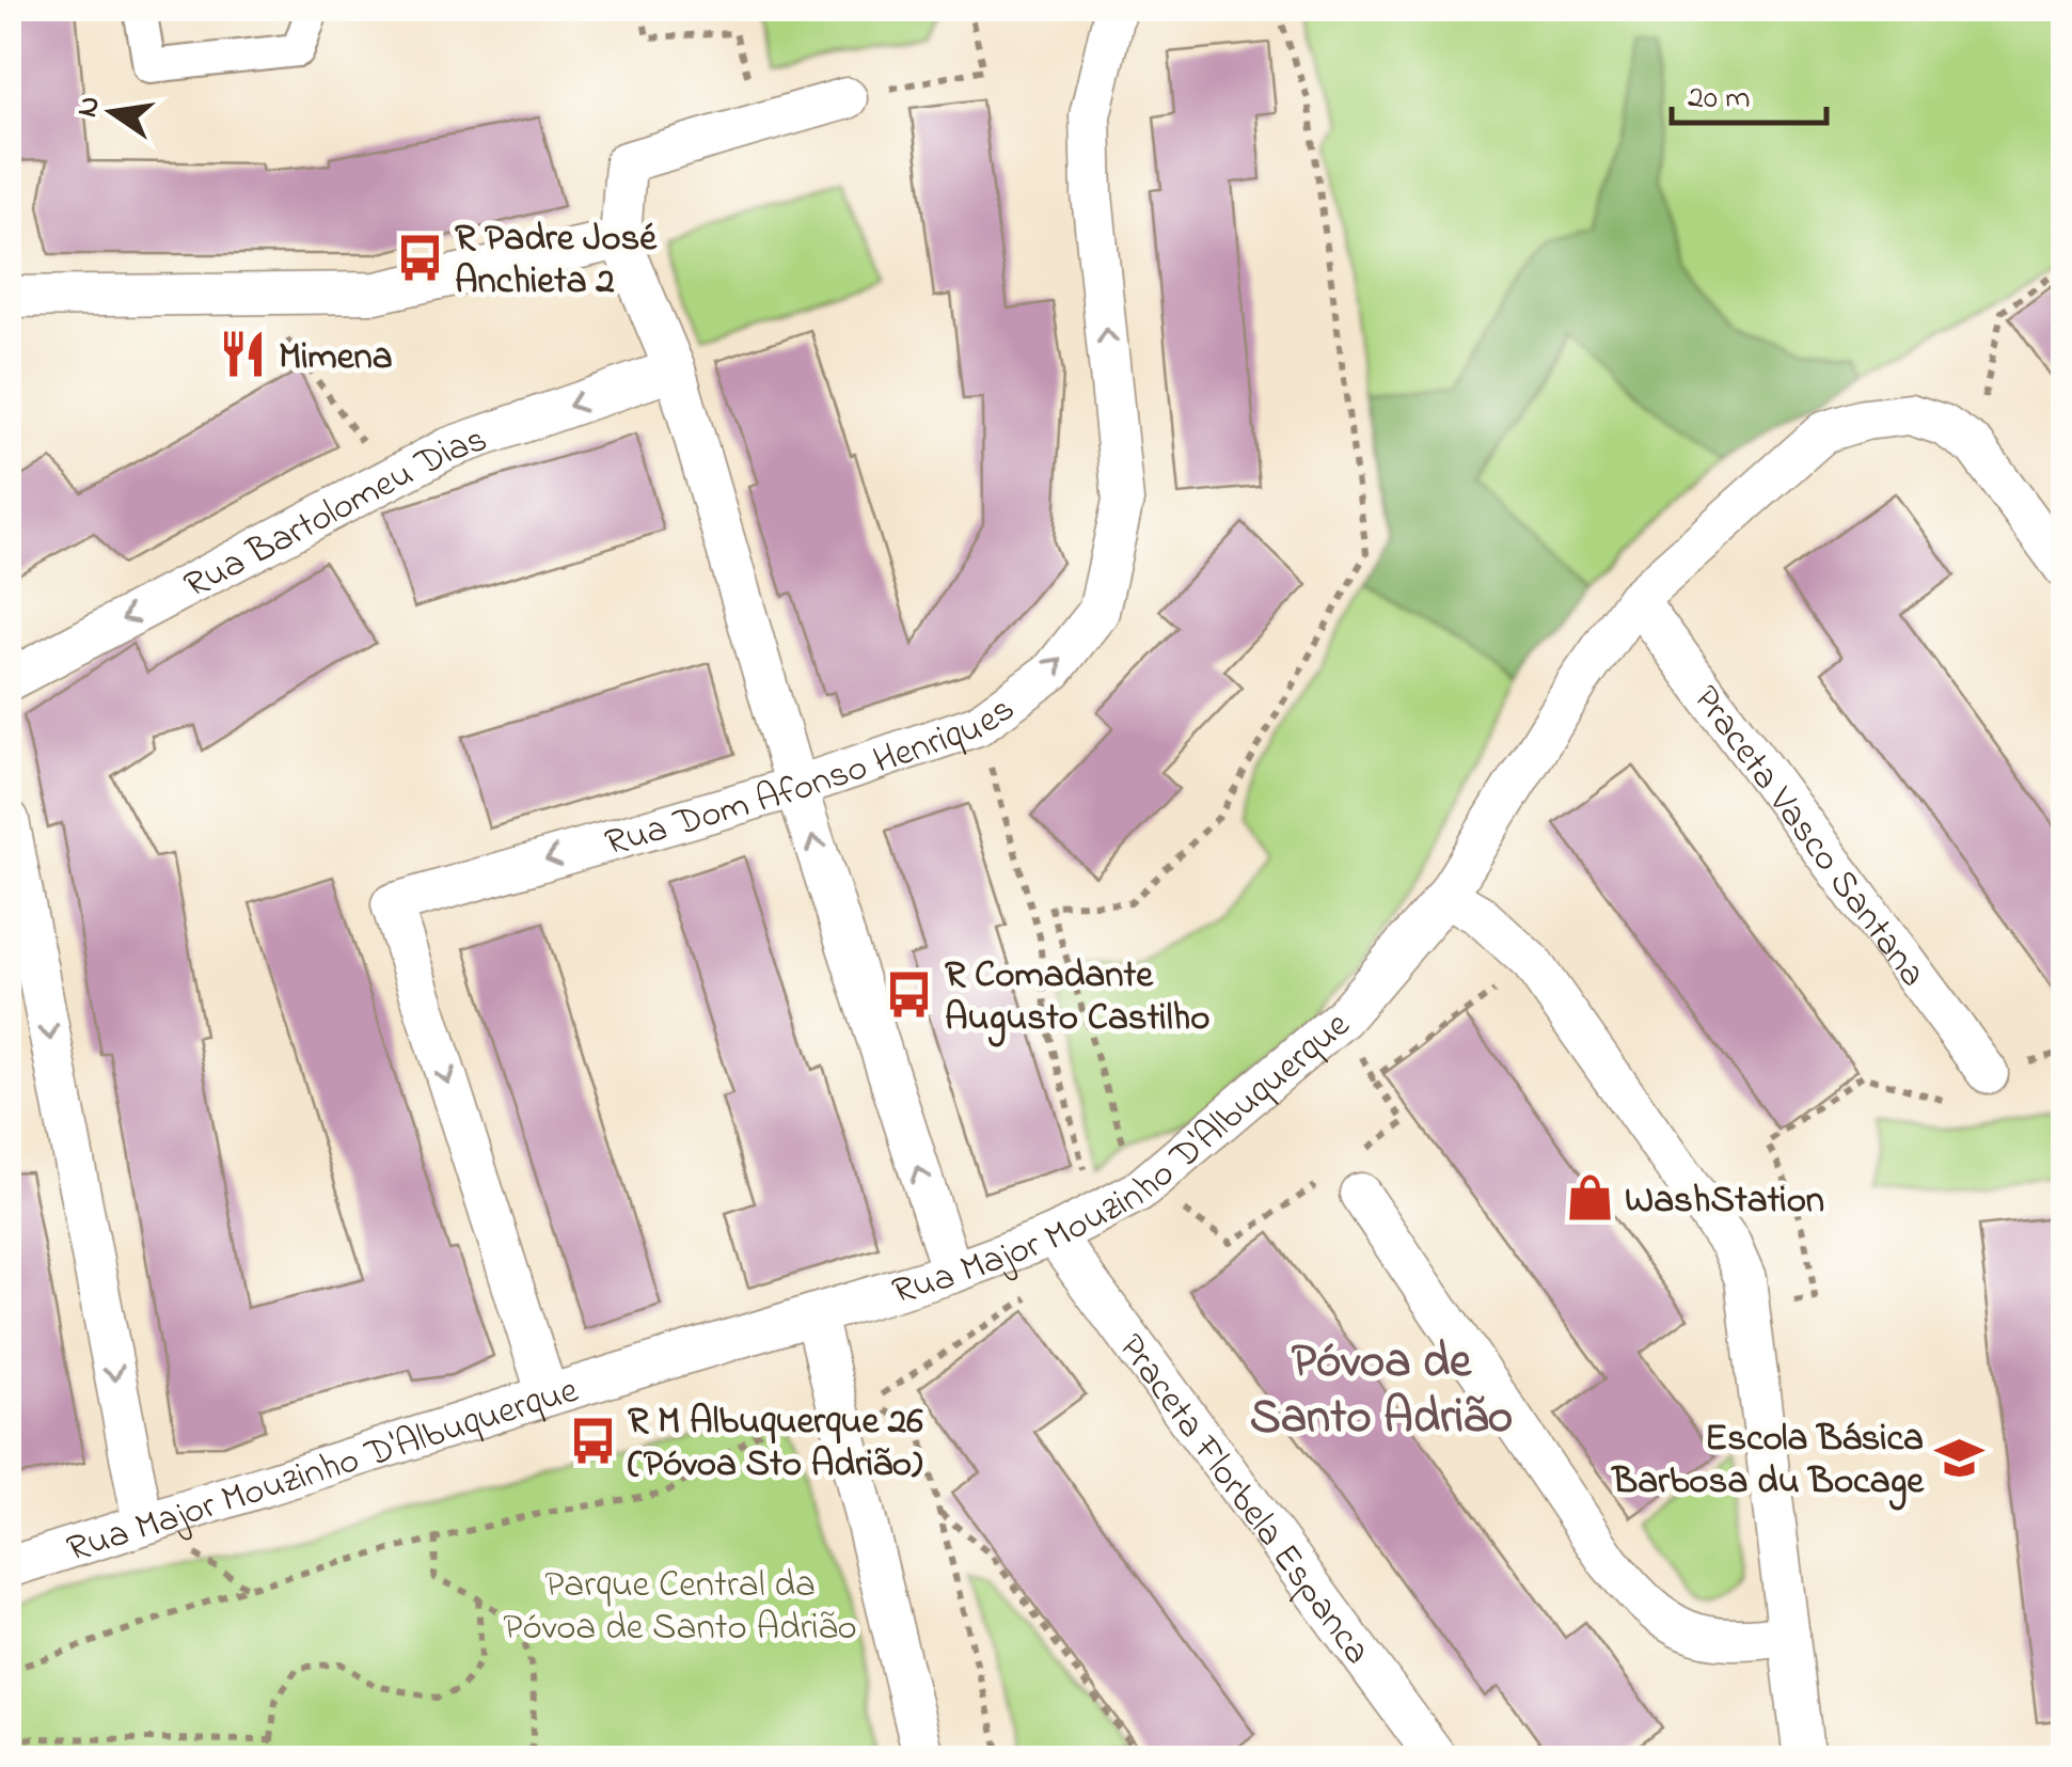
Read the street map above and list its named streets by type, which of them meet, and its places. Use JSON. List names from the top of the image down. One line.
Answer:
{"streets":{"street":["Rua Bartolomeu Dias","Rua Dom Afonso Henriques","Praceta Vasco Santana","Rua Major Mouzinho D'Albuquerque","Praceta Florbela Espanca"]},"crossings":[["Rua Dom Afonso Henriques","Rua Major Mouzinho D'Albuquerque"],["Praceta Vasco Santana","Rua Major Mouzinho D'Albuquerque"],["Rua Major Mouzinho D'Albuquerque","Praceta Florbela Espanca"]],"districts":["Póvoa de Santo Adrião"],"parks":["Parque Central da Póvoa de Santo Adrião"],"places":{"bus stop":["R Padre José Anchieta 2","R Comadante Augusto Castilho","R M Albuquerque 26 (Póvoa Sto Adrião)"],"restaurant":["Mimena"],"shop":["WashStation"],"school or university":["Escola Básica Barbosa du Bocage"]},"scale_bar":"20 m","north":"left"}
